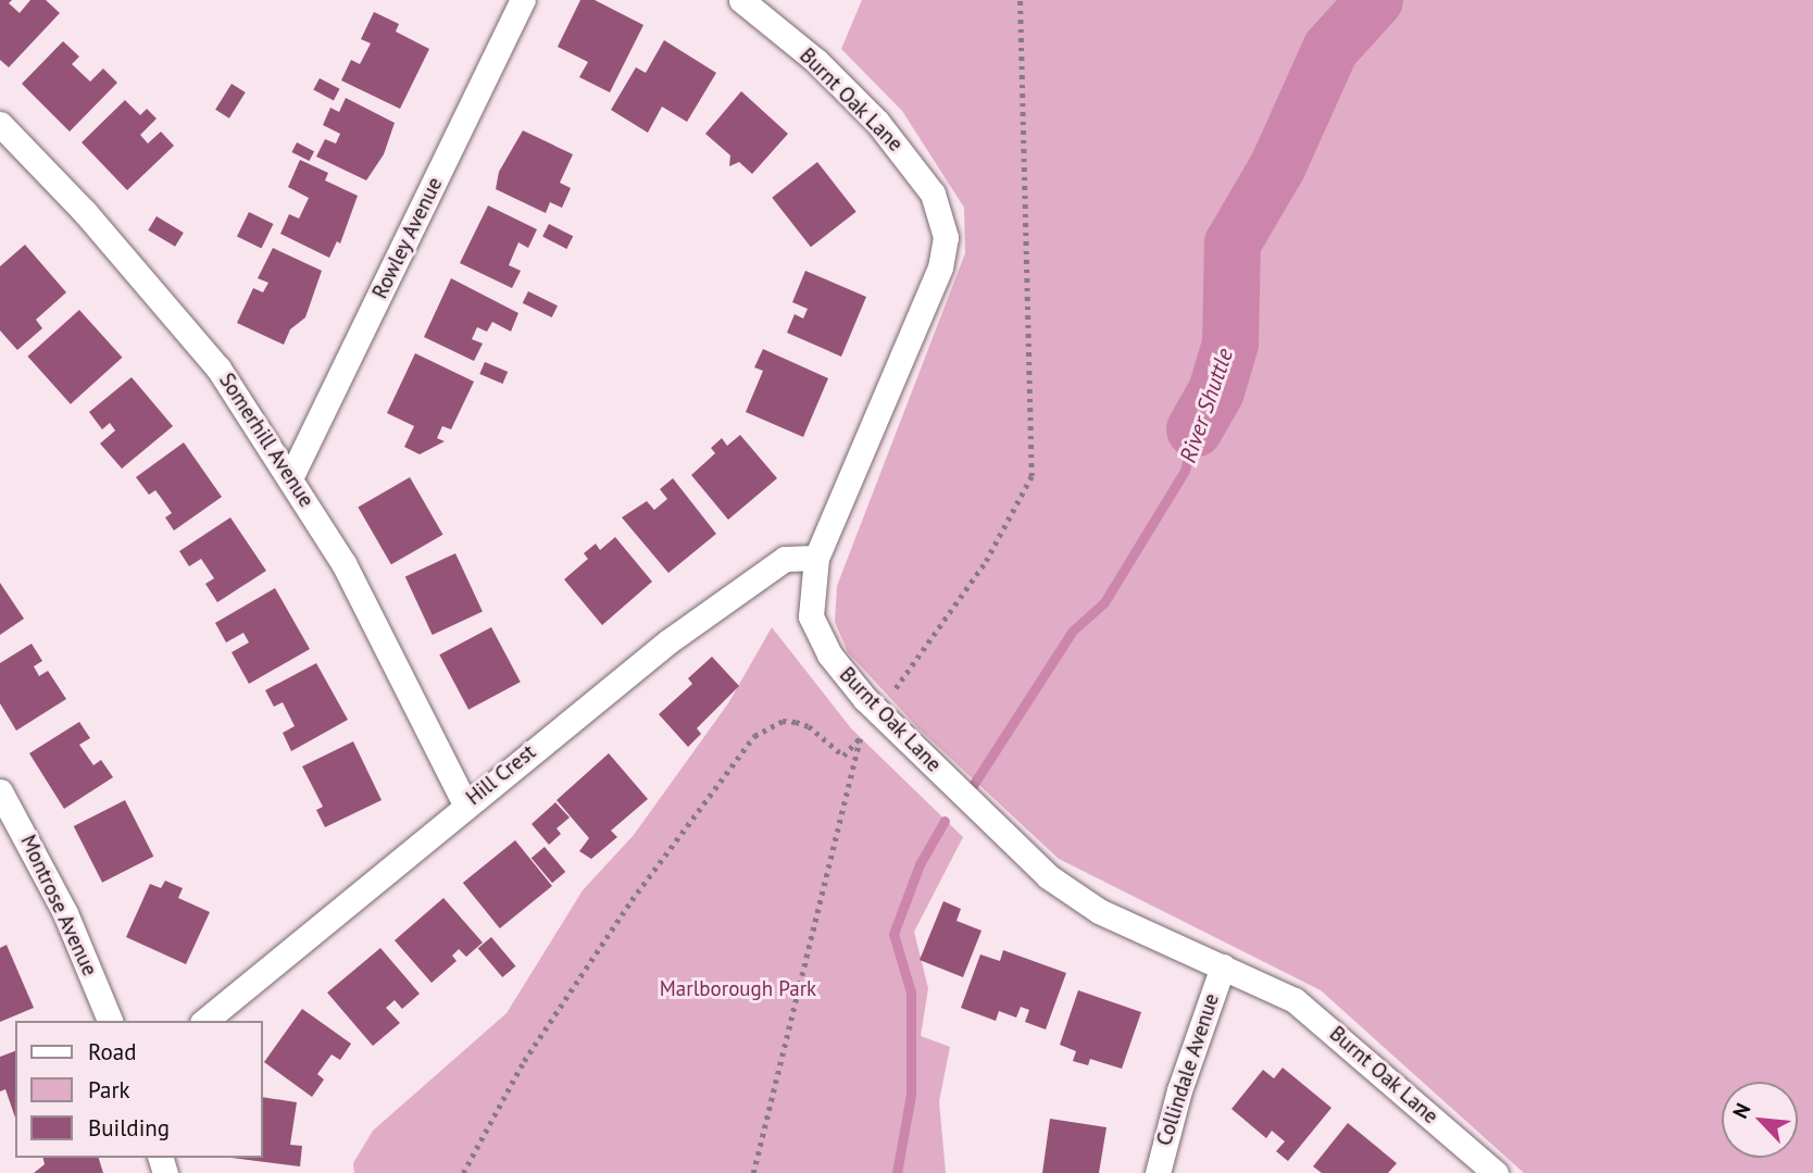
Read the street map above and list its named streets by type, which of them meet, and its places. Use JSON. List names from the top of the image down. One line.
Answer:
{"streets":{"street":["Burnt Oak Lane","Rowley Avenue","Somerhill Avenue","Hill Crest","Montrose Avenue","Collindale Avenue"]},"crossings":[["Burnt Oak Lane","Hill Crest"],["Burnt Oak Lane","Collindale Avenue"],["Rowley Avenue","Somerhill Avenue"],["Somerhill Avenue","Hill Crest"]],"water":["River Shuttle"],"parks":["Marlborough Park"],"legend":["Road","Park","Building"],"north":"top left"}
